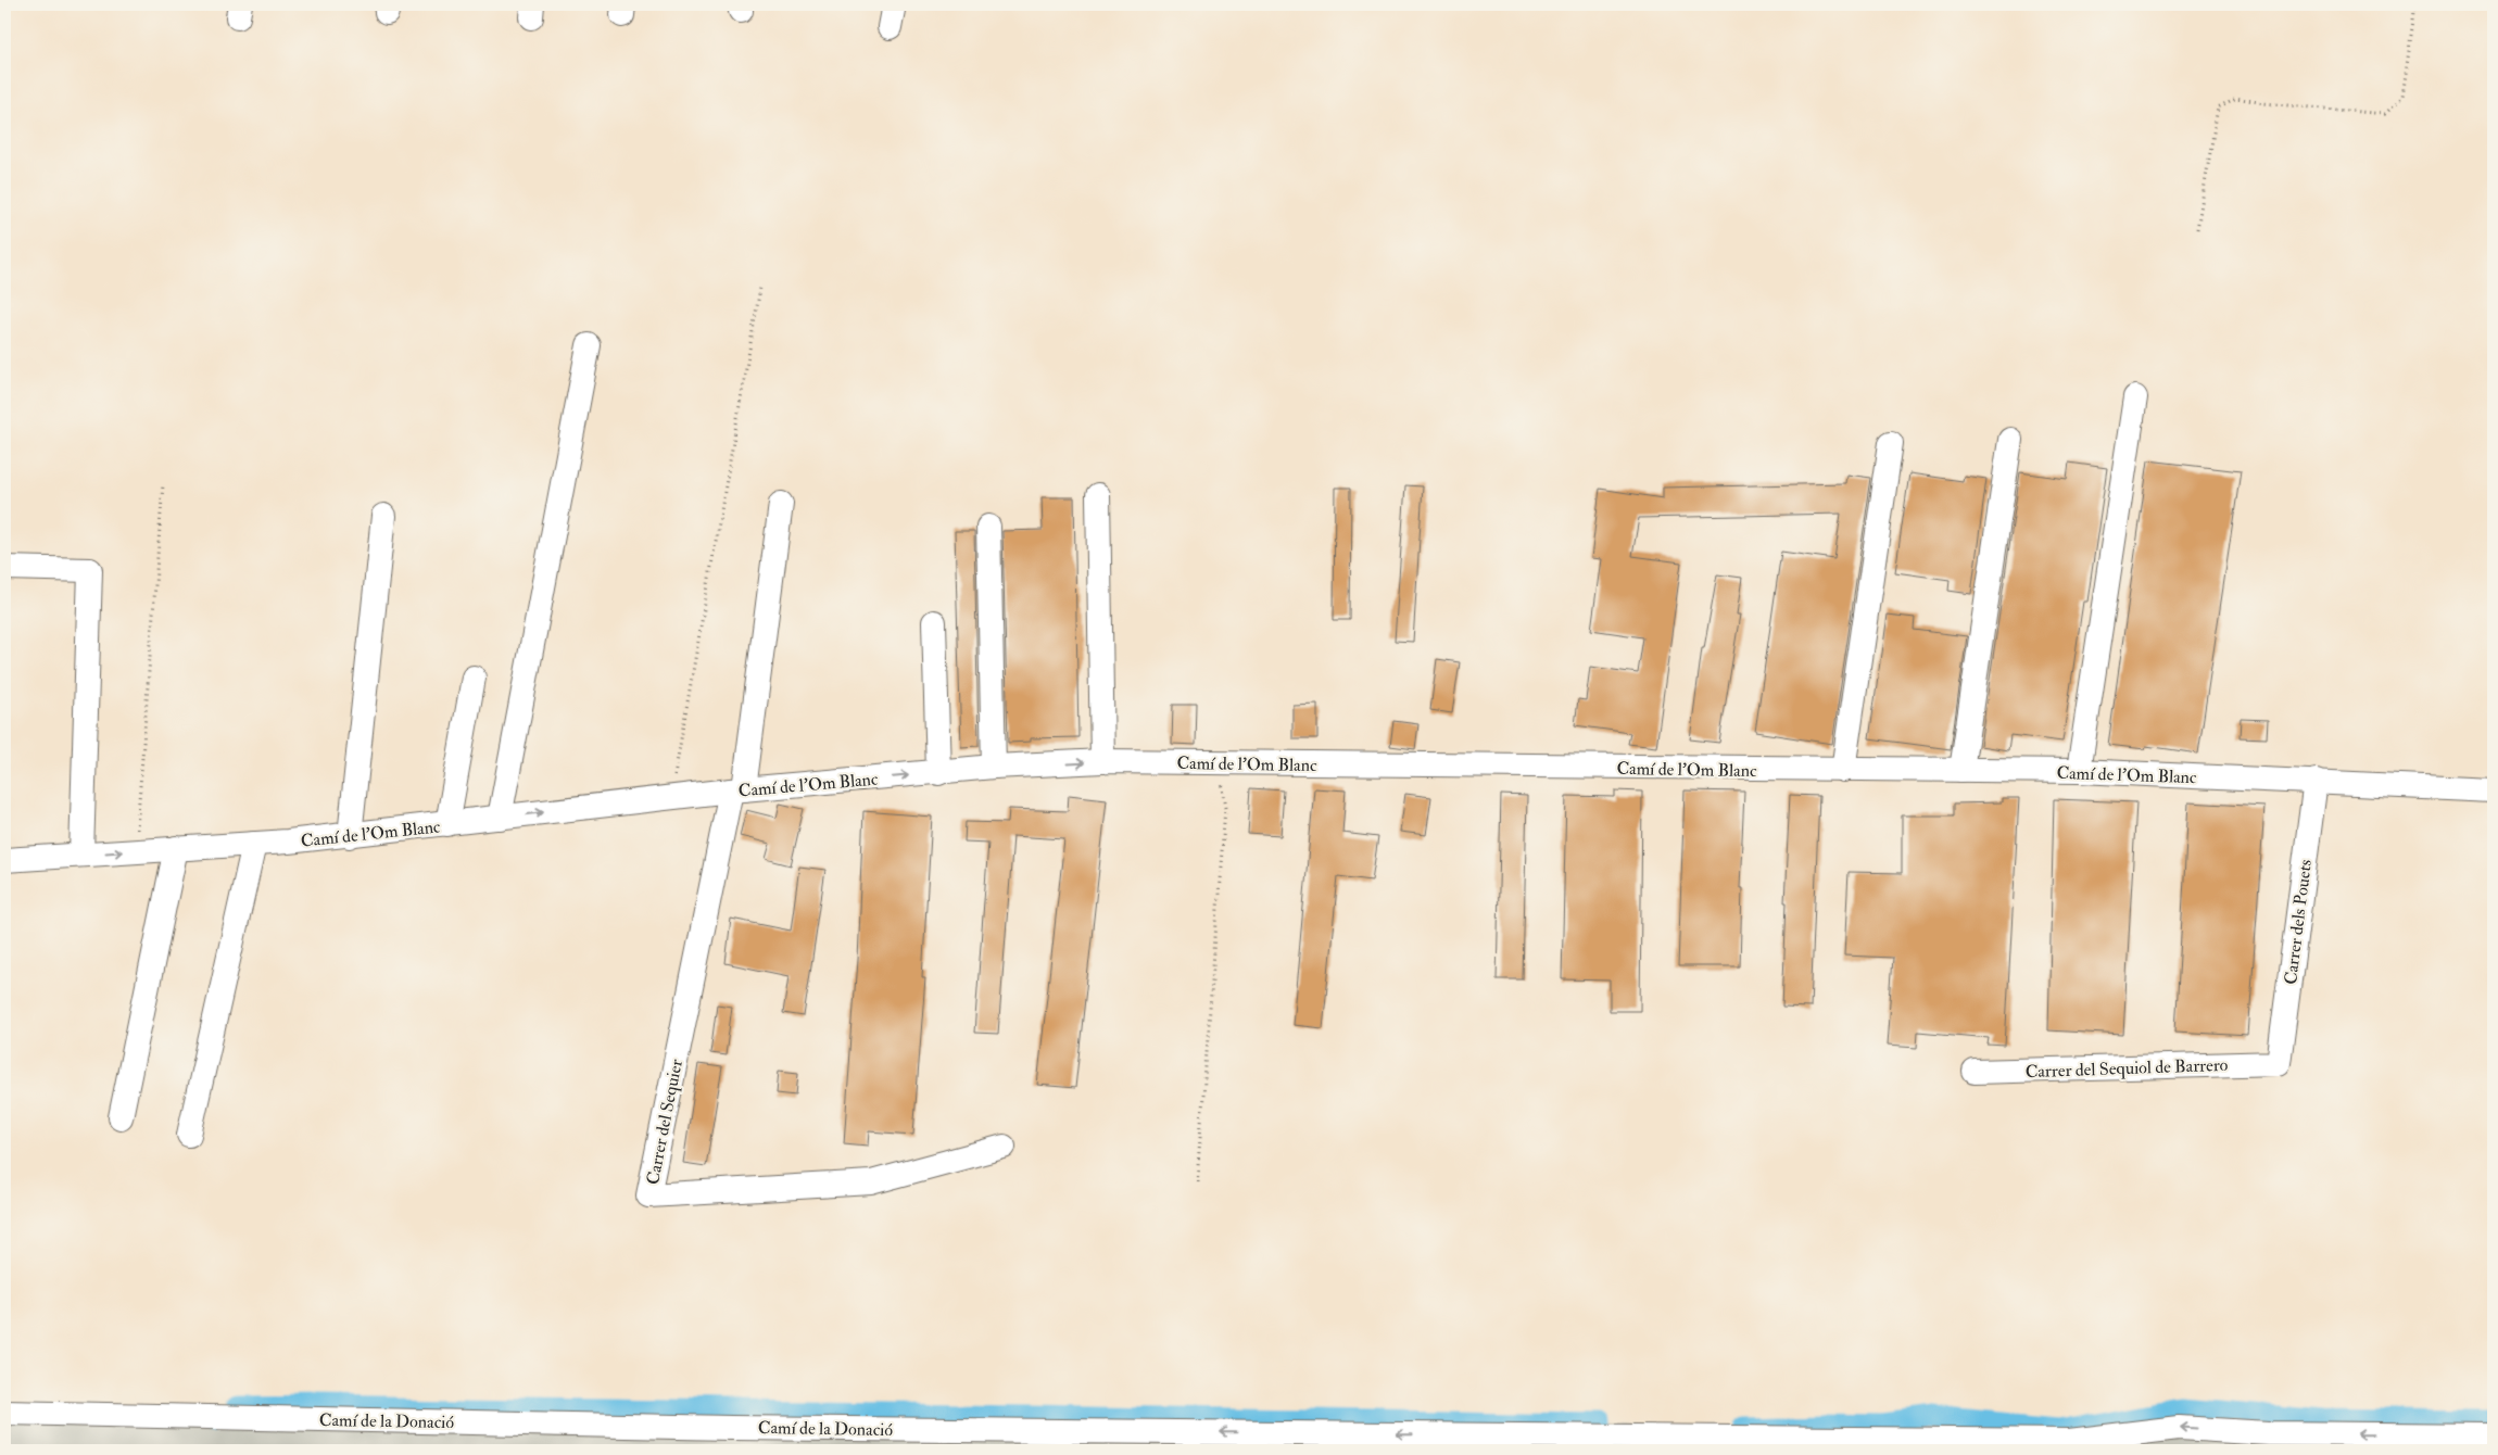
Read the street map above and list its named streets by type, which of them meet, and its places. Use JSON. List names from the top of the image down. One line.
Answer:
{"streets":{"street":["Camí de l'Om Blanc","Carrer dels Pouets","Carrer del Sequiol de Barrero","Carrer del Sequier","Camí de la Donació"]},"crossings":[["Camí de l'Om Blanc","Carrer dels Pouets"],["Camí de l'Om Blanc","Carrer del Sequier"],["Carrer dels Pouets","Carrer del Sequiol de Barrero"]],"one_way":["Camí de la Donació"]}
